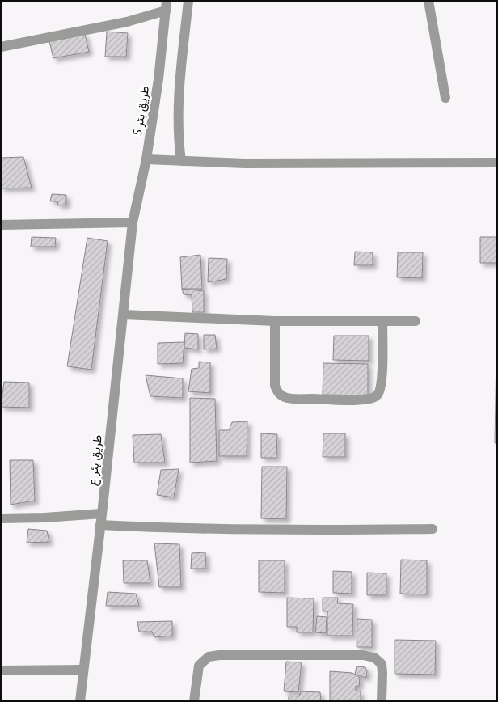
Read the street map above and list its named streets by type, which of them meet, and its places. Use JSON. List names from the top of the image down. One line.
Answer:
{"streets":{"street":["طريق بئر 5","طريق بئر ع"]},"crossings":[["طريق بئر 5","طريق بئر ع"]]}
